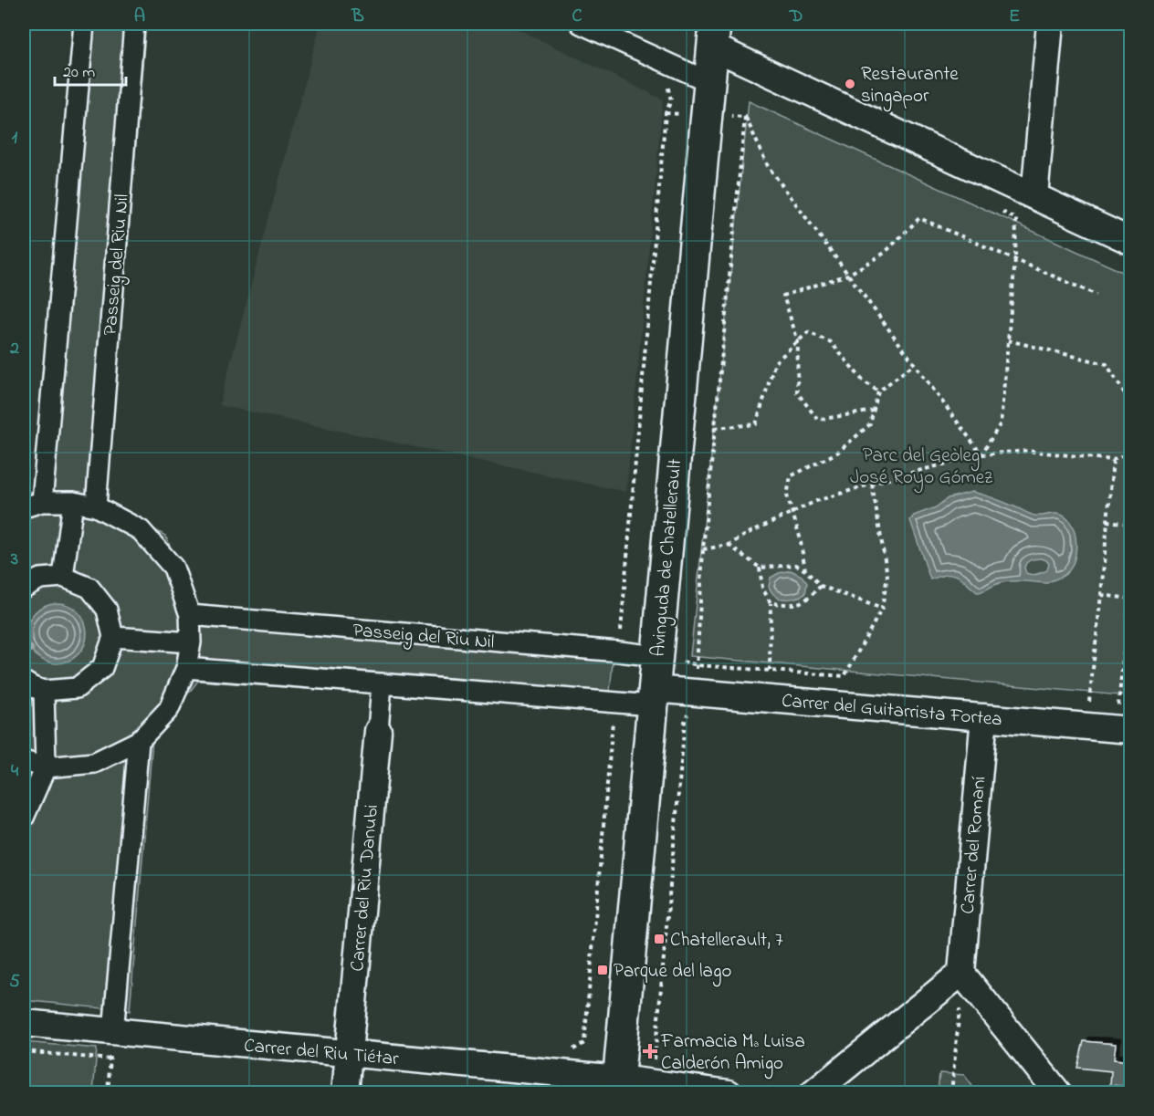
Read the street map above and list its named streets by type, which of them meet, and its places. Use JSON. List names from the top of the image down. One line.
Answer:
{"streets":{"street":["Passeig del Riu Nil","Avinguda de Chatellerault","Carrer del Guitarrista Fortea","Carrer del Romaní","Carrer del Riu Danubi","Carrer del Riu Tiétar"]},"crossings":[["Passeig del Riu Nil","Avinguda de Chatellerault"],["Avinguda de Chatellerault","Carrer del Guitarrista Fortea"],["Avinguda de Chatellerault","Carrer del Riu Tiétar"],["Carrer del Guitarrista Fortea","Carrer del Romaní"],["Carrer del Riu Danubi","Carrer del Riu Tiétar"]],"parks":["Parc del Geòleg José Royo Gómez"],"places":{"other":["Restaurante singapor"],"transit":["Chatellerault, 7","Parque del lago"],"health":["Farmacia Mª Luisa Calderón Amigo"]},"scale_bar":"20 m","grid":{"columns":["A","B","C","D","E"],"rows":["1","2","3","4","5"]}}
